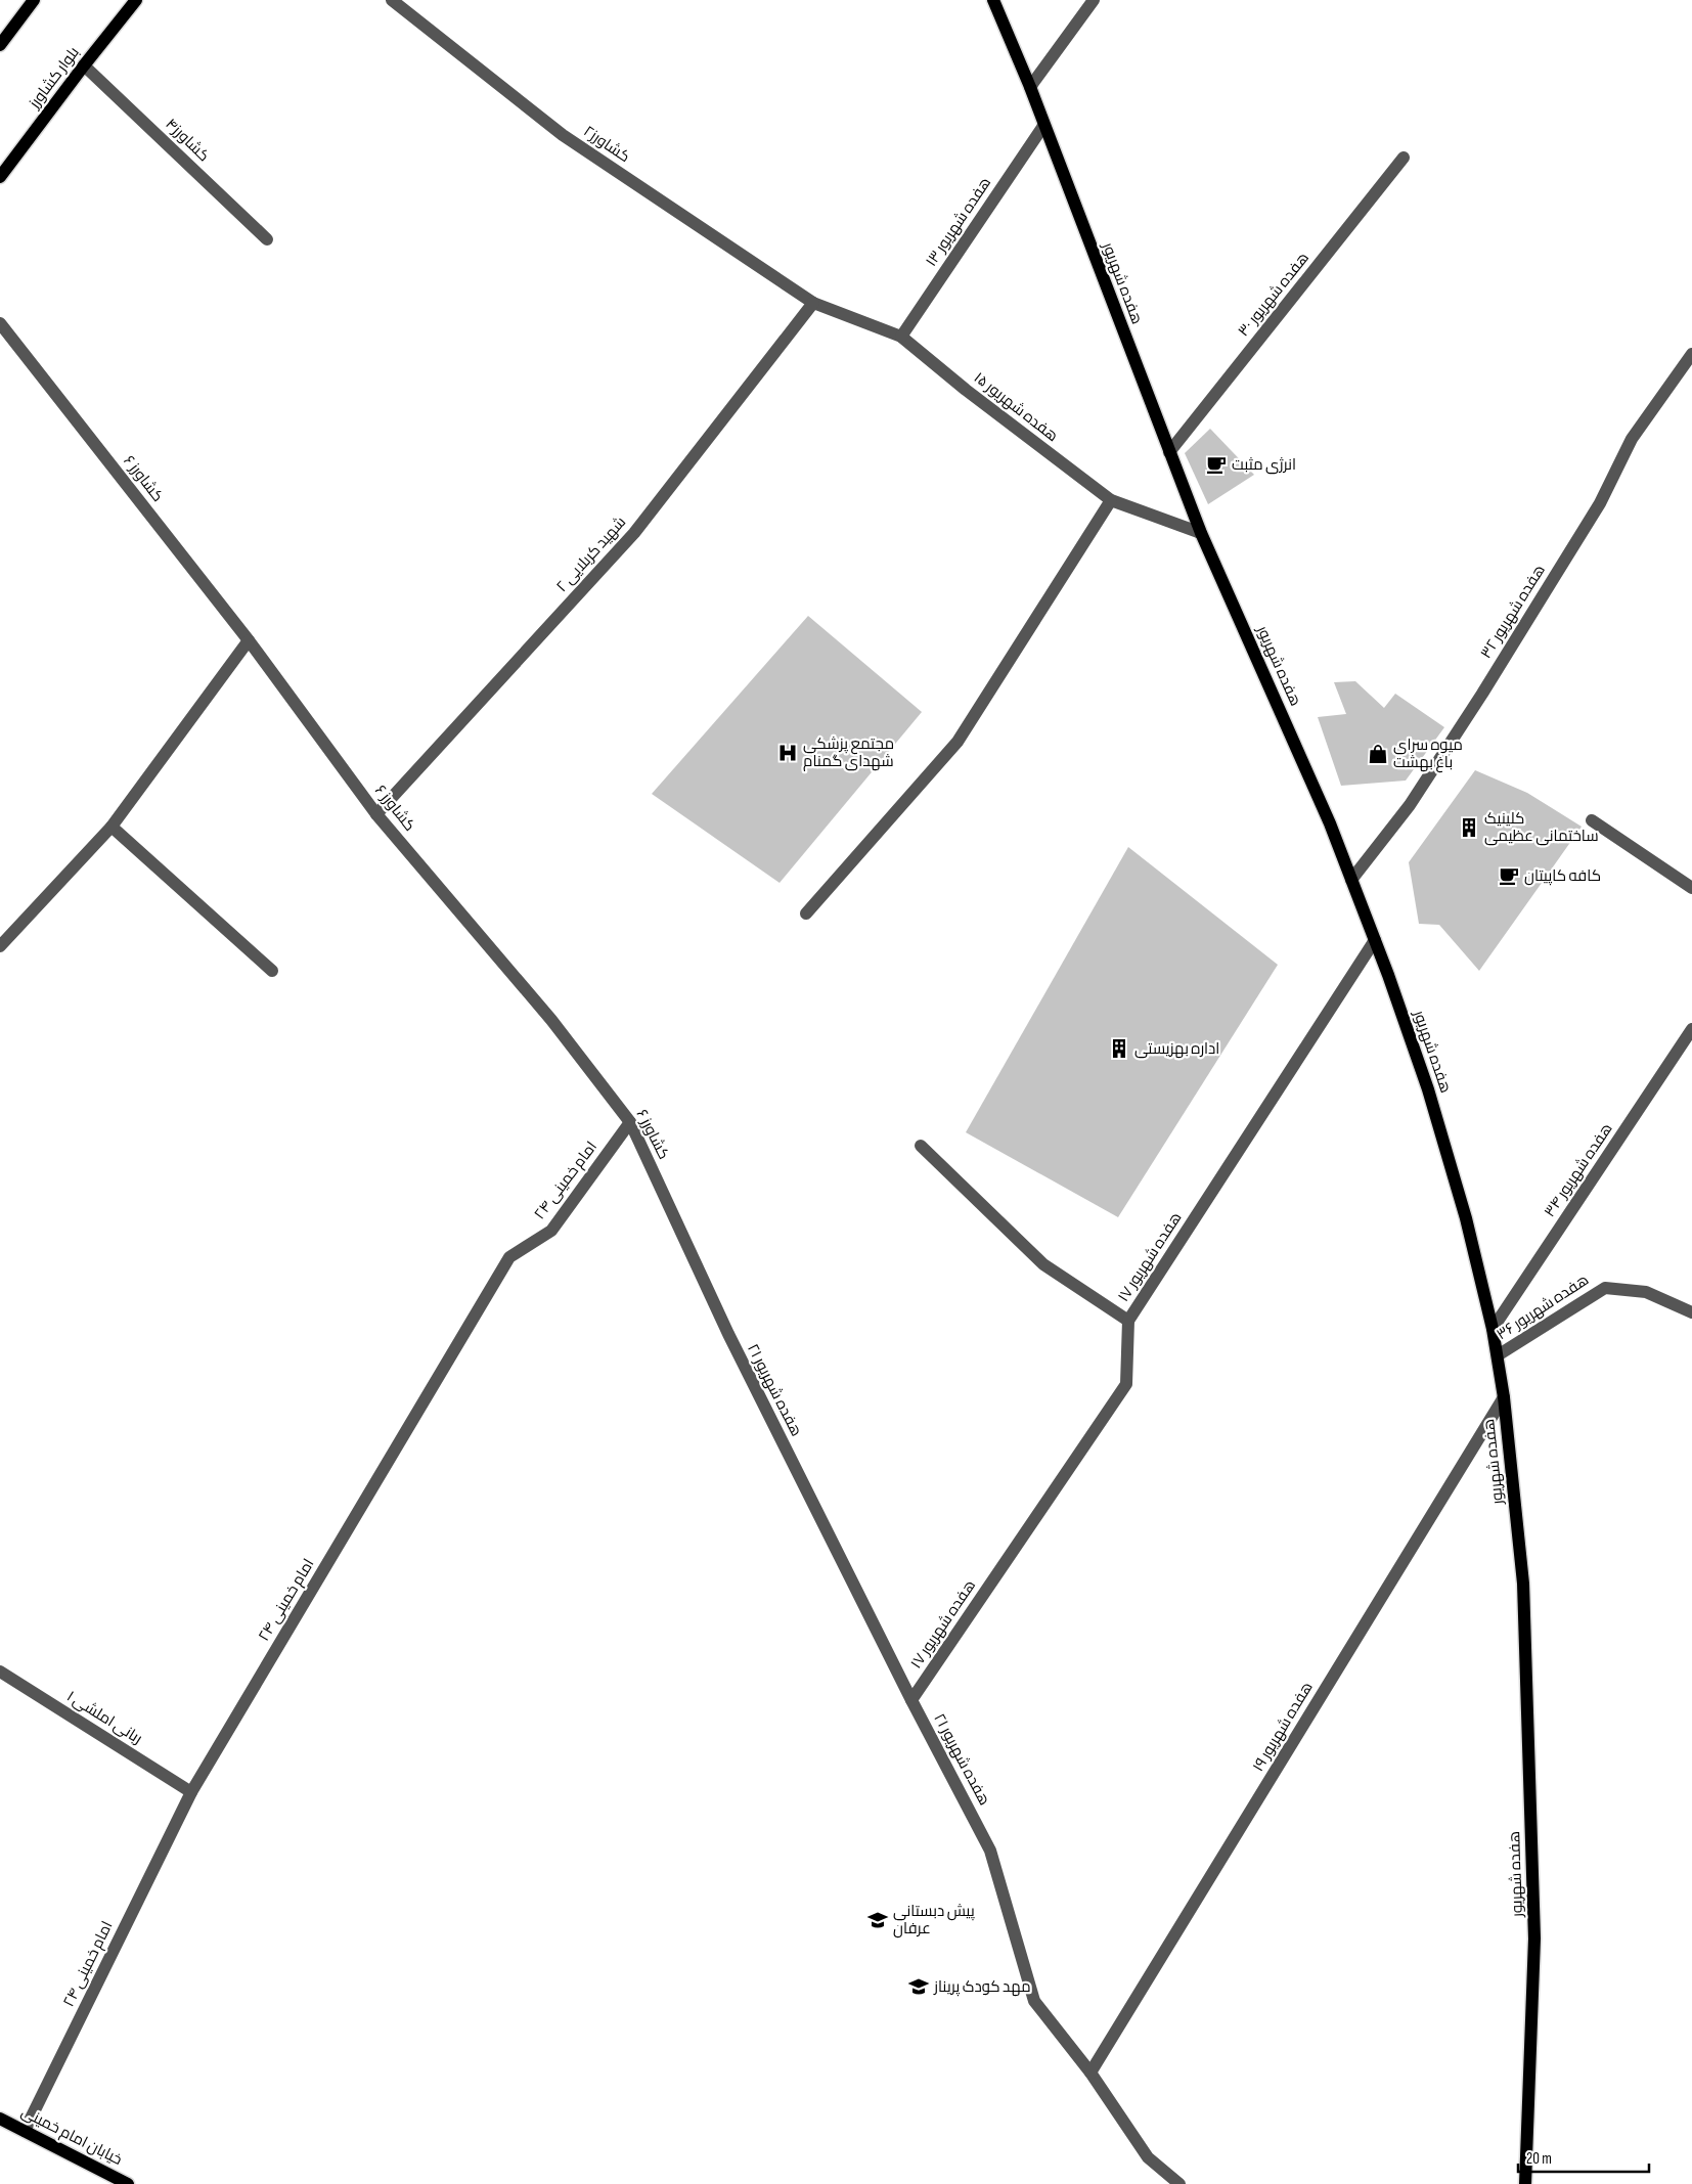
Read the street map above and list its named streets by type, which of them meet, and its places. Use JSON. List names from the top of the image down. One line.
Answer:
{"streets":{"main road":["بلوار کشاورز","هفده شهریور","خیابان امام خمینی"],"street":["کشاورز۴","کشاورز۲","هفده شهریور ۱۳","هفده شهریور ۳۰","هفده شهریور ۱۵","کشاورز ۶","شهید کربلایی ۲","هفده شهریور ۳۲","هفده شهریور ۳۴","امام خمینی ۲۴","هفده شهریور ۱۷","هفده شهریور ۳۶","هفده شهریور ۲۱","ربانی املشی ۱","هفده شهریور ۱۹"]},"crossings":[["بلوار کشاورز","کشاورز۴"],["کشاورز۲","هفده شهریور ۱۵"],["کشاورز۲","شهید کربلایی ۲"],["هفده شهریور ۱۳","هفده شهریور"],["هفده شهریور ۱۳","هفده شهریور ۱۵"],["هفده شهریور","هفده شهریور ۳۰"],["هفده شهریور","هفده شهریور ۱۵"],["هفده شهریور","هفده شهریور ۳۲"],["هفده شهریور","هفده شهریور ۳۴"],["هفده شهریور","هفده شهریور ۱۷"],["هفده شهریور","هفده شهریور ۳۶"],["هفده شهریور","هفده شهریور ۱۹"],["هفده شهریور ۱۵","شهید کربلایی ۲"],["کشاورز ۶","شهید کربلایی ۲"],["کشاورز ۶","امام خمینی ۲۴"],["کشاورز ۶","هفده شهریور ۲۱"],["امام خمینی ۲۴","ربانی املشی ۱"],["امام خمینی ۲۴","خیابان امام خمینی"],["هفده شهریور ۱۷","هفده شهریور ۲۱"],["هفده شهریور ۲۱","هفده شهریور ۱۹"]],"places":{"cafe":["انرژی مثبت","کافه کاپیتان"],"hospital":["مجتمع پزشکی شهدای گمنام"],"shop":["میوه سرای باغ بهشت"],"building":["کلینیک ساختمانی عظیمی","اداره بهزیستی"],"school or university":["پیش دبستانی عرفان","مهد کودک پریناز"]},"scale_bar":"20 m"}
